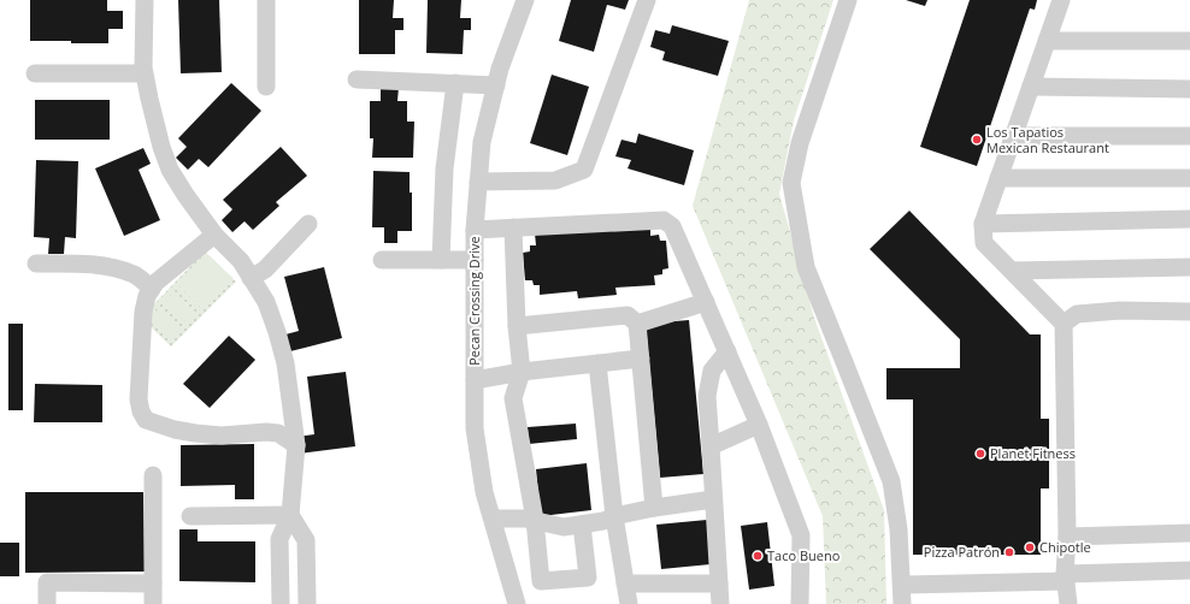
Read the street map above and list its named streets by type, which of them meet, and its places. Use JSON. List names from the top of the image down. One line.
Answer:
{"streets":{"street":["Pecan Crossing Drive"]},"places":["Los Tapatios Mexican Restaurant","Planet Fitness","Chipotle","Pizza Patrón","Taco Bueno"]}
